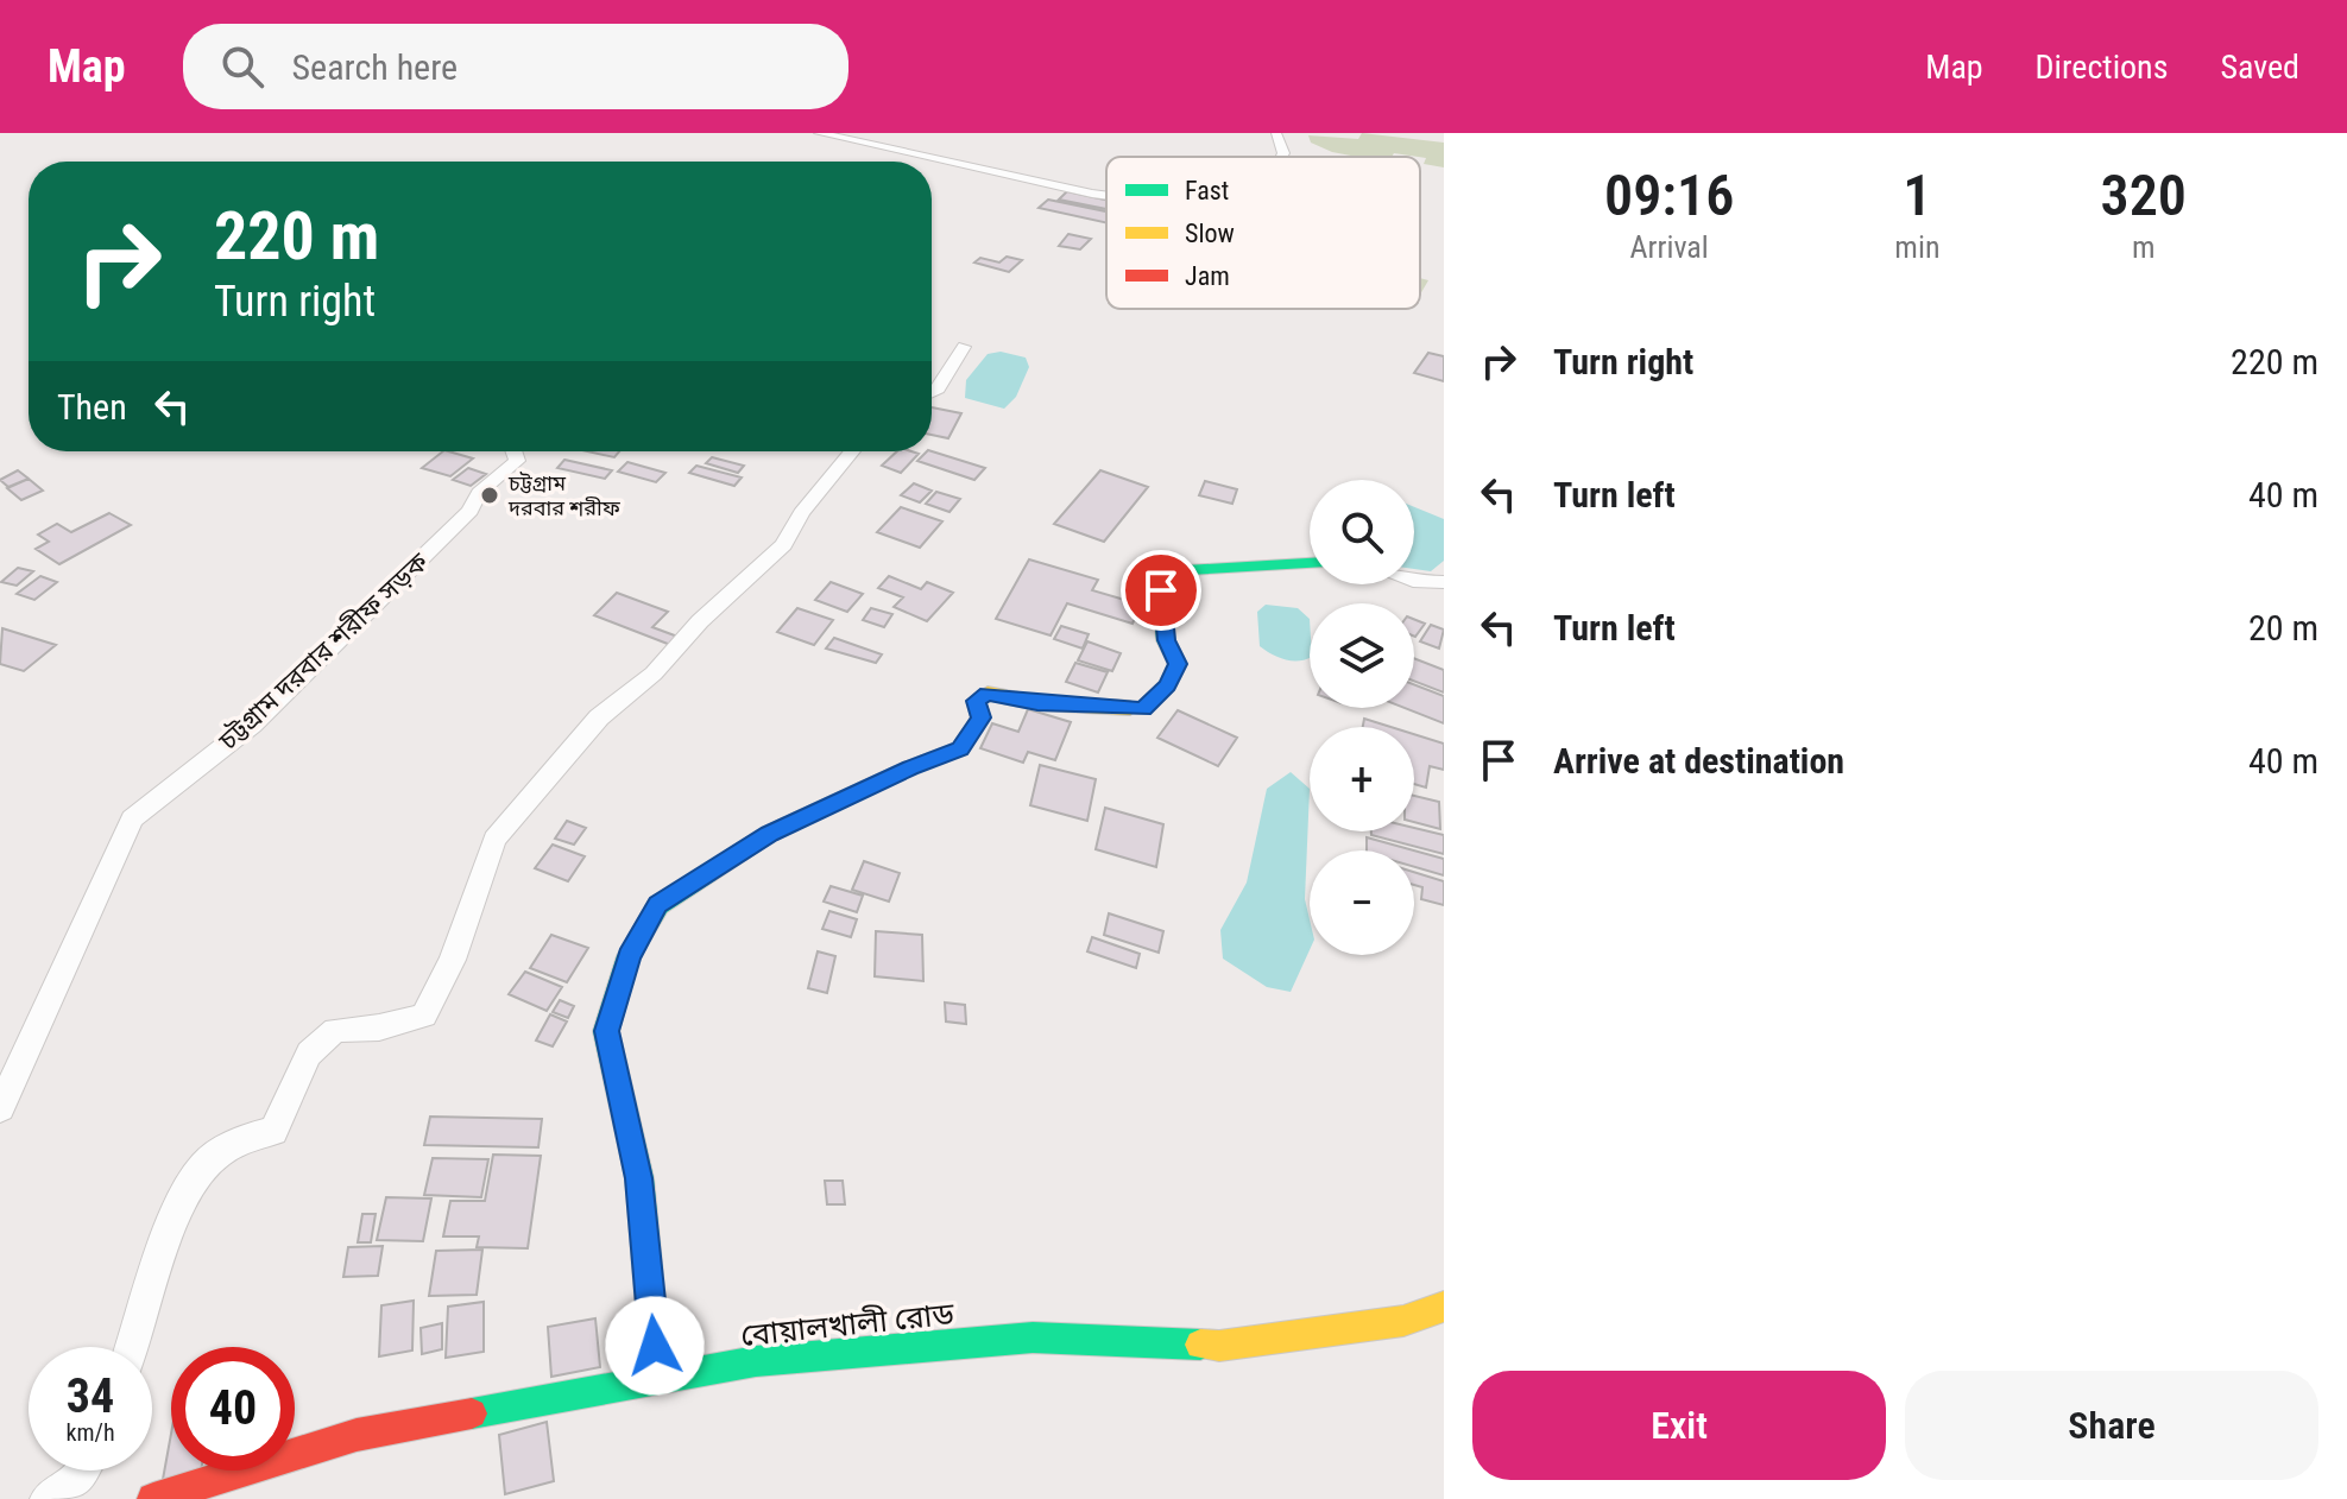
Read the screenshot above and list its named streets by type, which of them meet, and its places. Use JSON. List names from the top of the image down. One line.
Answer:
{"streets":{"street":["চট্টগ্রাম দরবার শরীফ সড়ক","বোয়ালখালী রোড"]},"places":["চট্টগ্রাম দরবার শরীফ"],"legend":["Fast","Slow","Jam"],"page":{"header":"Map","search":"Search here","nav":["Map","Directions","Saved"],"eta":["09:16","Arrival","1","min","320","m"],"turn":["220 m","Turn right"],"list":[{"name":"Turn right","value":"220 m"},{"name":"Turn left","value":"40 m"},{"name":"Turn left","value":"20 m"},{"name":"Arrive at destination","value":"40 m"}],"then":"Then","map_buttons":["+","−"],"speed":"34 km/h","limit":"40","buttons":["Exit","Share"]}}
